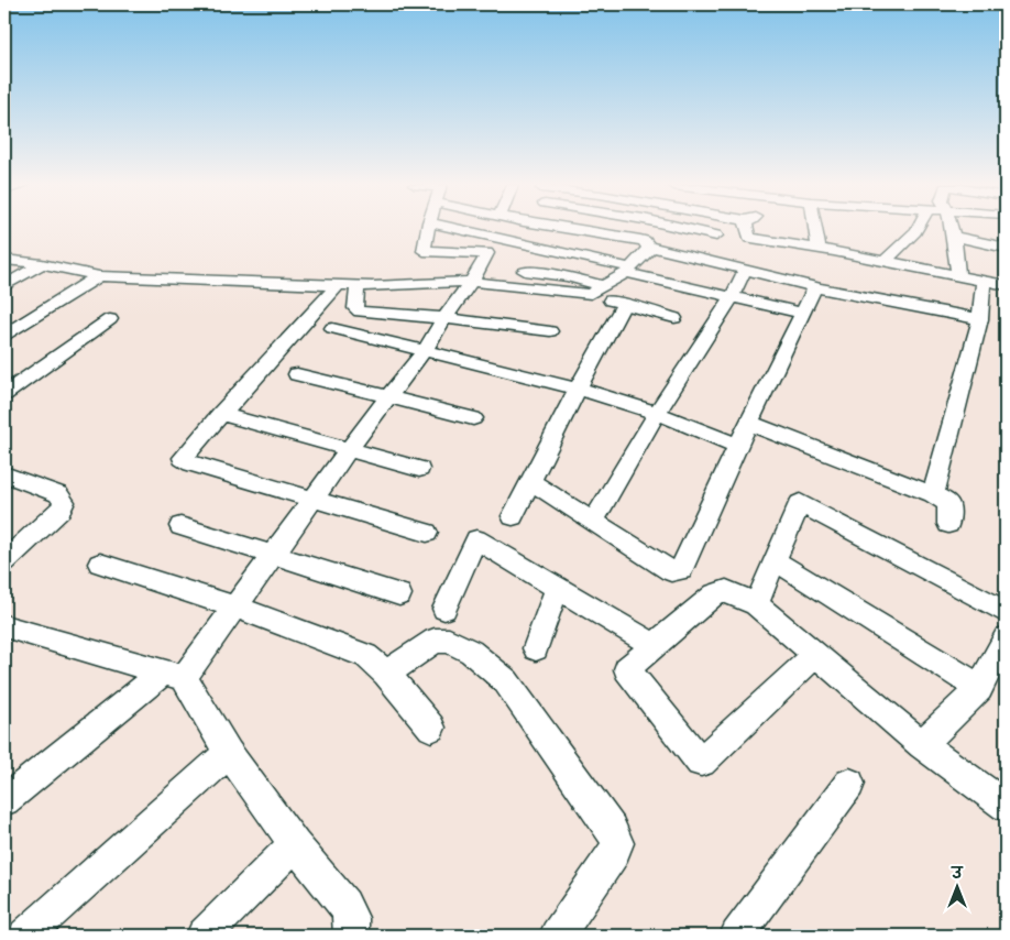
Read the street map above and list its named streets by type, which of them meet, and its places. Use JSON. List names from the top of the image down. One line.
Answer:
{"north":"top"}
